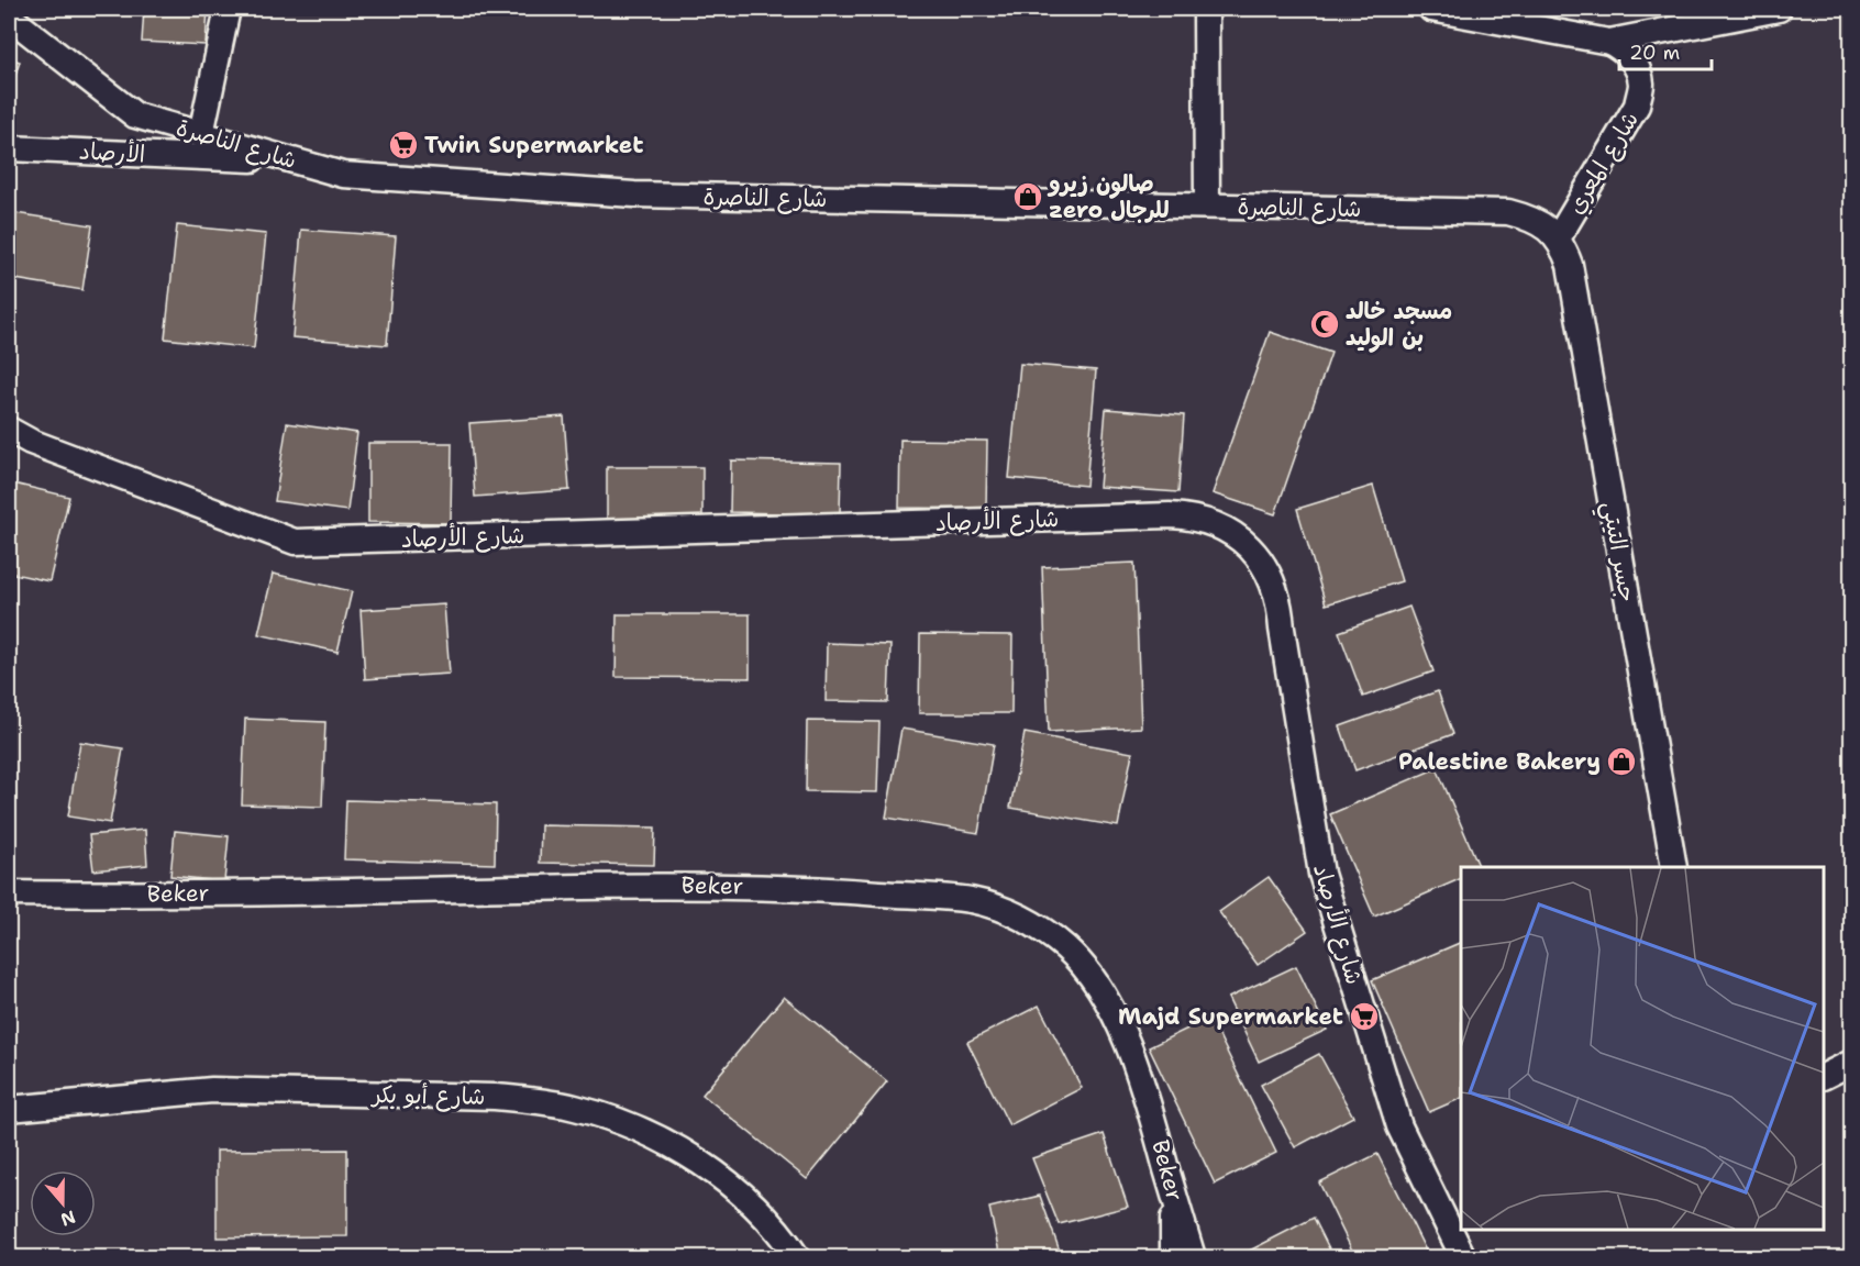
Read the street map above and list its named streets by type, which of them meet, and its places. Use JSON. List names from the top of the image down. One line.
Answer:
{"streets":{"street":["شارع الناصرة","الأرصاد","شارع المعري","شارع الأرصاد","جسر التيتي","Beker","شارع أبو بكر"]},"crossings":[["شارع الناصرة","الأرصاد"],["شارع الناصرة","شارع المعري"],["شارع الناصرة","جسر التيتي"],["شارع المعري","جسر التيتي"]],"places":{"supermarket":["Twin Supermarket","Majd Supermarket"],"shop":["صالون زيرو zero للرجال","Palestine Bakery"],"mosque":["مسجد خالد بن الوليد"]},"scale_bar":"20 m","north":"bottom"}
